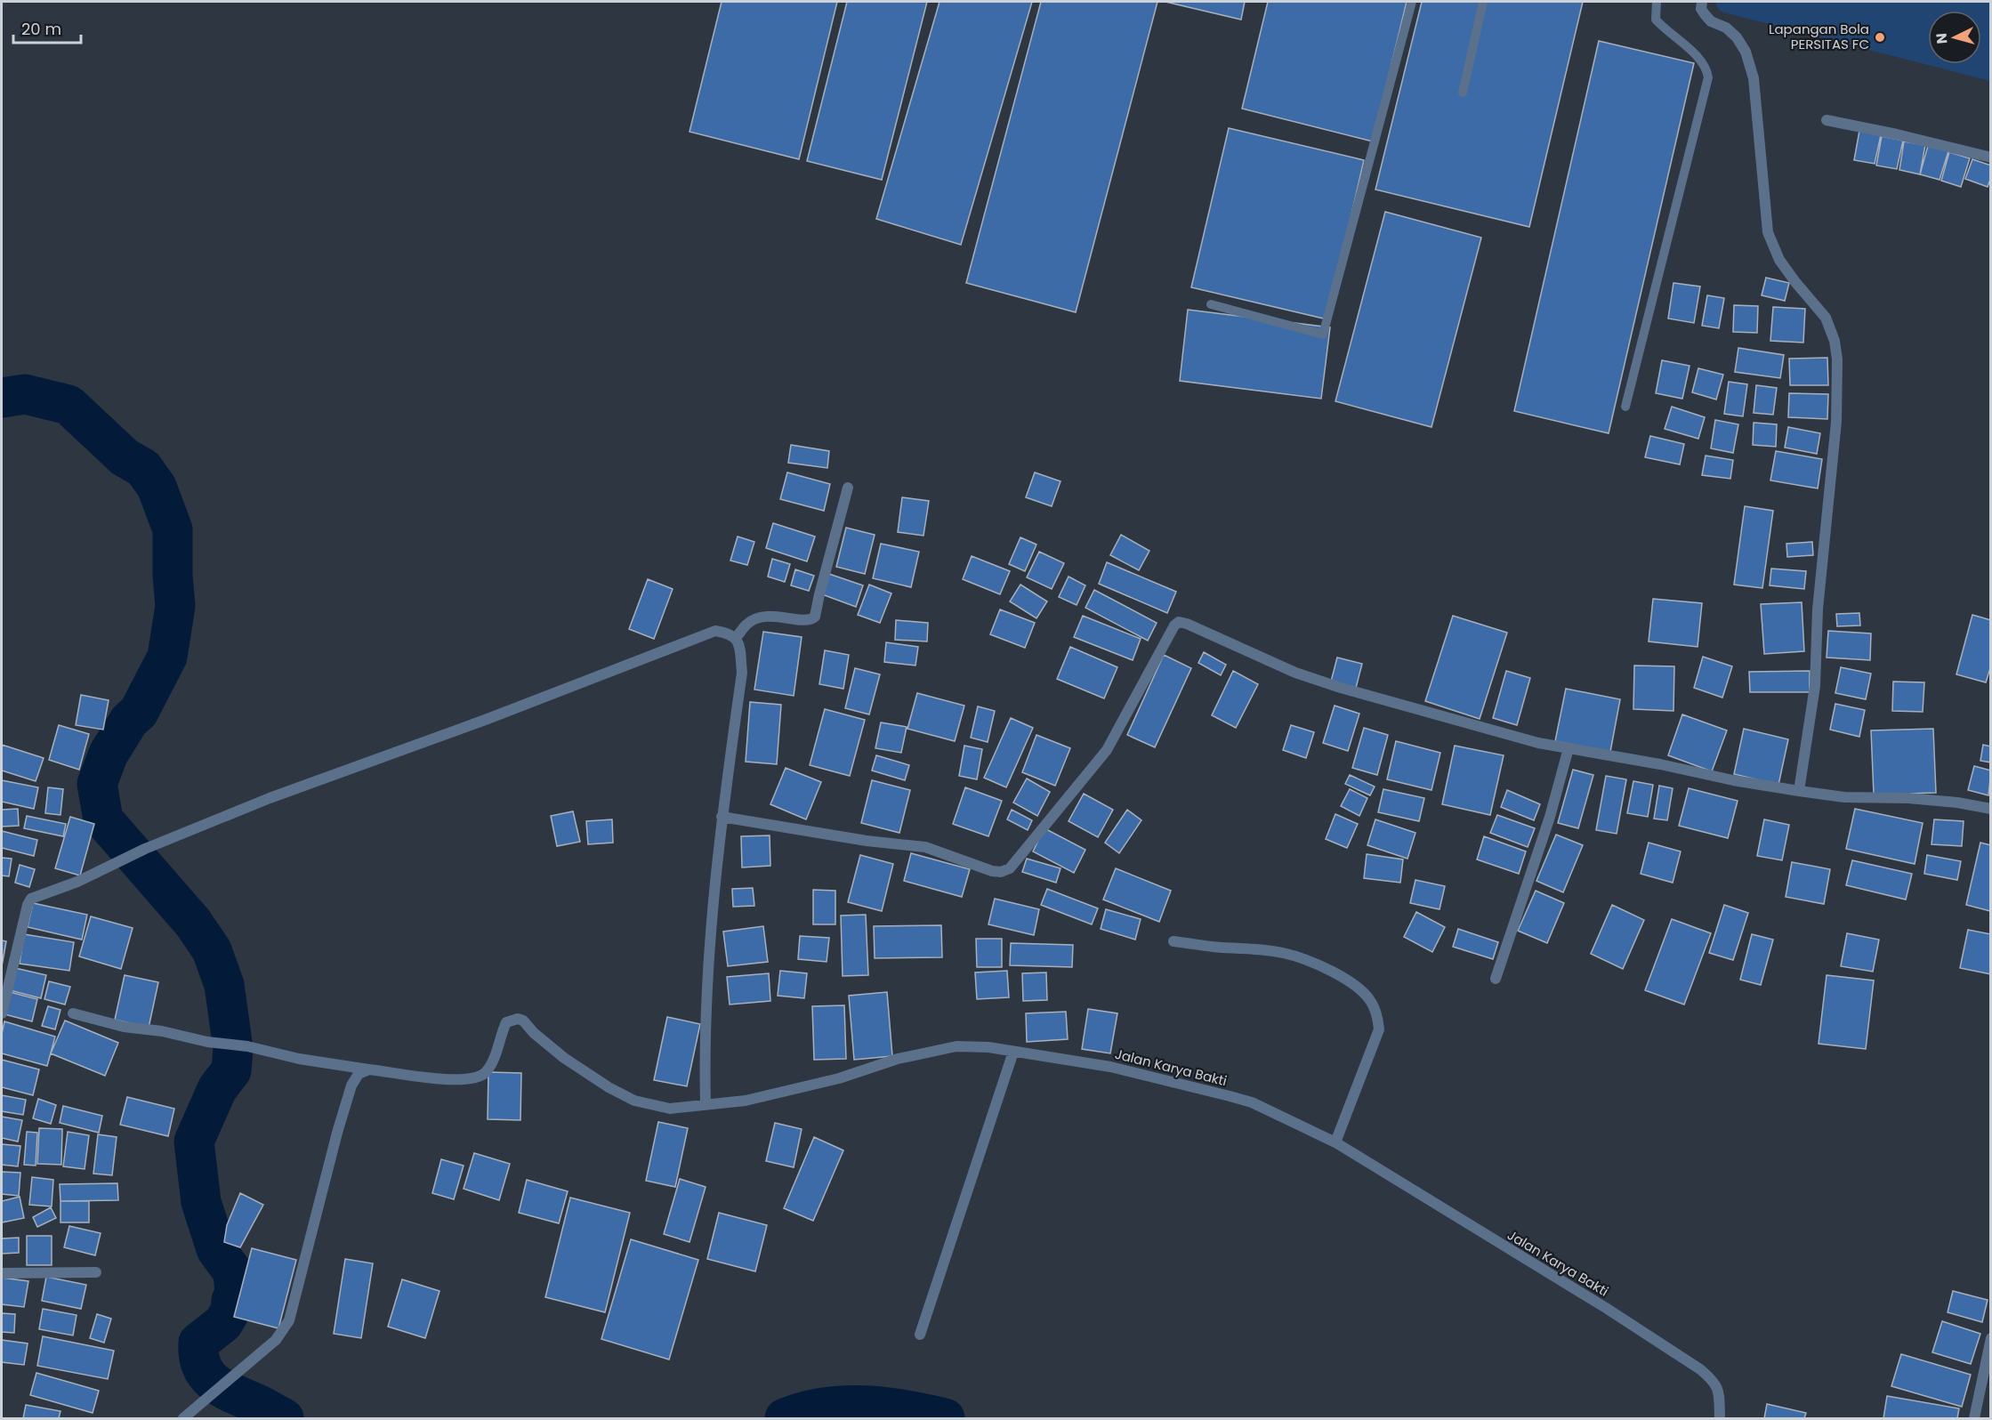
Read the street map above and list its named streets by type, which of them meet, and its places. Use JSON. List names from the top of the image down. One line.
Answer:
{"streets":{"street":["Jalan Karya Bakti"]},"places":["Lapangan Bola PERSITAS FC"],"scale_bar":"20 m","north":"left"}
